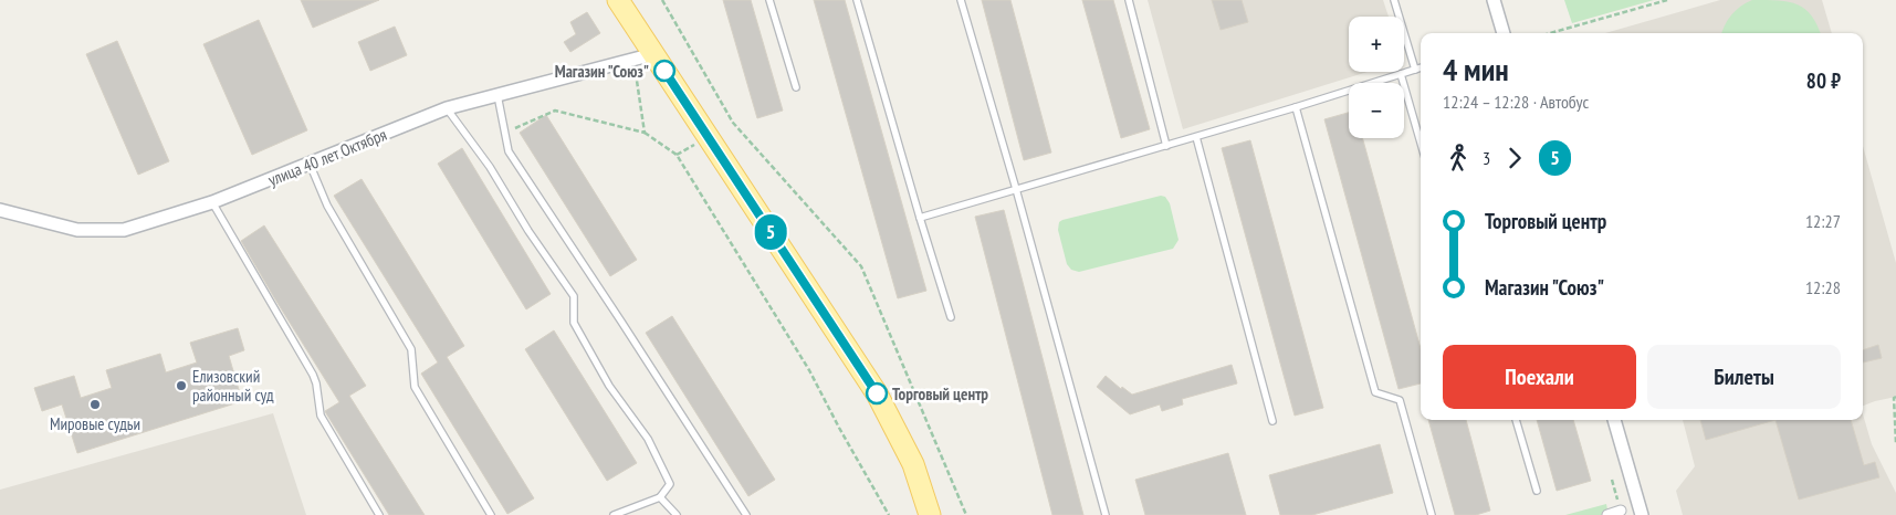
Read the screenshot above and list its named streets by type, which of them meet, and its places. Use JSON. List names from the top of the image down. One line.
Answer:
{"streets":{"street":["улица 40 лет Октября"]},"places":["Магазин \"Союз\"","Елизовский районный суд","Торговый центр","Мировые судьи"],"lines":["bus line 5"],"page":{"on_map":"5","map_buttons":["+","−"],"heading":["4 мин","12:24 – 12:28 · Автобус","80 ₽"],"legs":["3","5"],"list":[{"name":"Торговый центр","value":"12:27"},{"name":"Магазин \"Союз\"","value":"12:28"}],"buttons":["Поехали","Билеты"]}}
